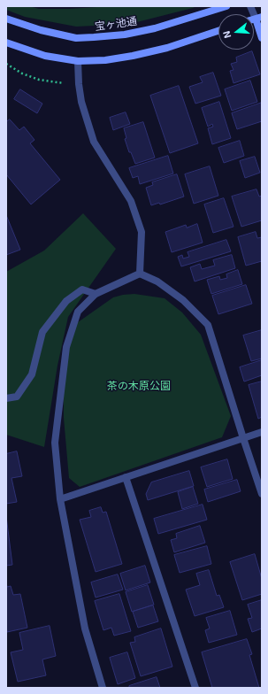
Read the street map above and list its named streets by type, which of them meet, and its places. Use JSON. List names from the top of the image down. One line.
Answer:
{"streets":{"street":["宝ヶ池通"]},"parks":["茶の木原公園"],"north":"left"}
